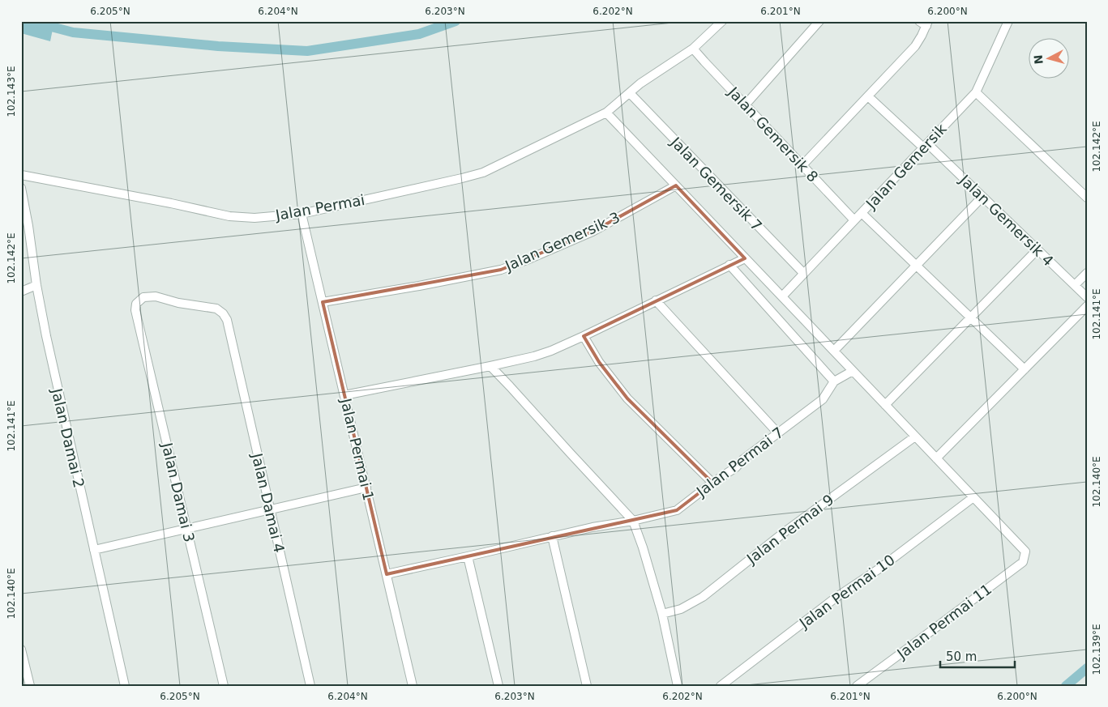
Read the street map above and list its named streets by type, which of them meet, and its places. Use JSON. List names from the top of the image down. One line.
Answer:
{"streets":{"street":["Jalan Gemersik 8","Jalan Gemersik","Jalan Gemersik 7","Jalan Permai","Jalan Gemersik 4","Jalan Gemersik 3","Jalan Damai 2","Jalan Permai 1","Jalan Permai 7","Jalan Damai 3","Jalan Damai 4","Jalan Permai 9","Jalan Permai 10","Jalan Permai 11"]},"crossings":[["Jalan Gemersik 8","Jalan Gemersik"],["Jalan Gemersik 8","Jalan Permai"],["Jalan Gemersik","Jalan Gemersik 7"],["Jalan Gemersik","Jalan Gemersik 4"],["Jalan Gemersik 7","Jalan Permai"],["Jalan Permai","Jalan Permai 1"],["Jalan Gemersik 3","Jalan Permai 1"],["Jalan Permai 1","Jalan Permai 7"],["Jalan Damai 3","Jalan Damai 4"],["Jalan Permai 10","Jalan Permai 11"]],"scale_bar":"50 m","north":"left","coordinates":["6.205°N","6.204°N","6.203°N","6.202°N","6.201°N","6.200°N","102.143°E","102.142°E","102.141°E","102.140°E","102.139°E"]}
